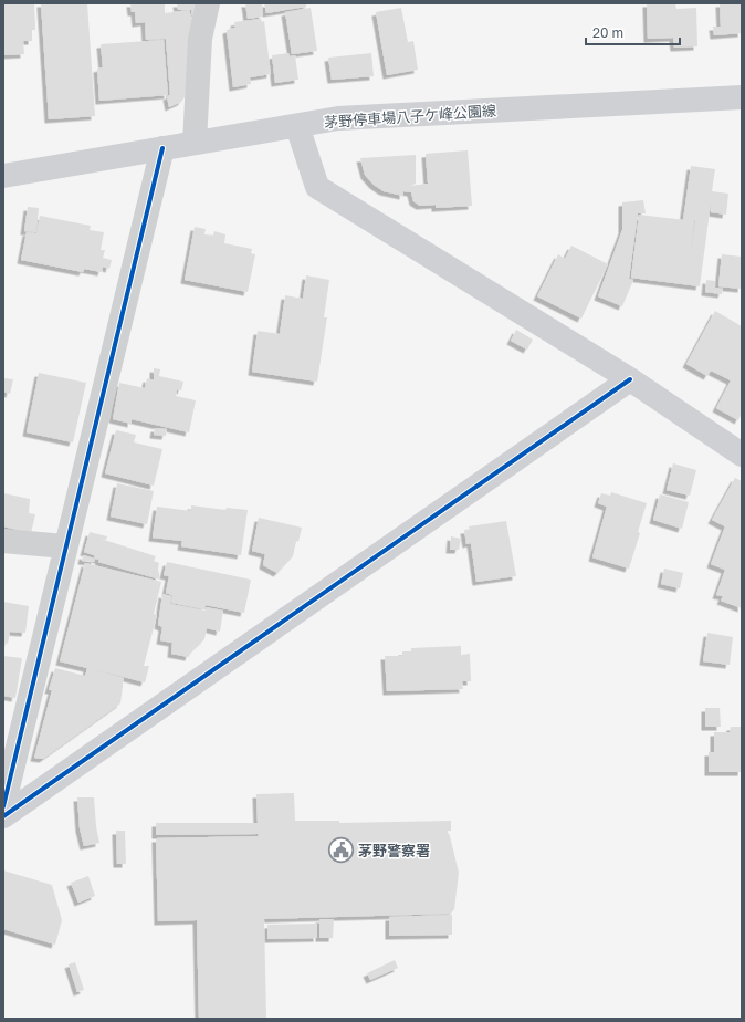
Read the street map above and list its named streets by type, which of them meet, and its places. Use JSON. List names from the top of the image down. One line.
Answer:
{"streets":{"street":["茅野停車場八子ケ峰公園線"]},"places":{"public building":["茅野警察署"]},"scale_bar":"20 m"}
